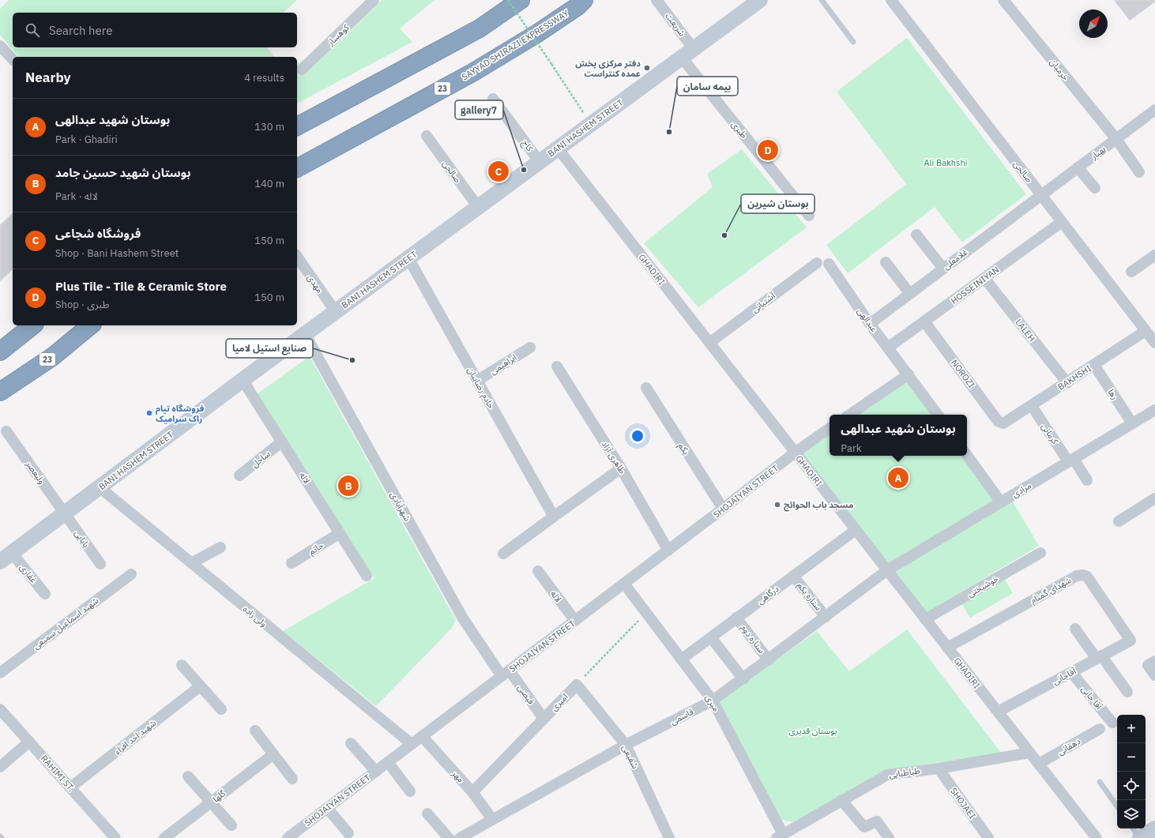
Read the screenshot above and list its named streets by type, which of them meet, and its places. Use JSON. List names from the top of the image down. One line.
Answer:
{"streets":{"highway":["SAYYAD SHIRAZI EXPRESSWAY","23"],"main road":["BANI HASHEM STREET"],"street":["شریعت","کوهسار","خرمیان","طبری","کاج","بهیار","صالحی","غلامعلی","GHADIRI","مهدی","HOSSEINIYAN","آشتیانی","عبدالهی","LALEH","ابراهیمی","NOROZI","BAKHSHI","خادم رضاییان","رها","کرمانی","یکم","طاهری آزاد","ساحل","ولیعصر","لاله","مرادی","SHOJAIYAN STREET","شهرآبادی","بابایی","حاتم","غفاری","خوشبختی","شهدای گمنام","درگاهی","ستاره یکم","ولی زاده","شهید اسماعیل سمیعی","ستاره دوم","آقاجانی","فیضی","آقا جانی","امیری","میری","قاسمی","شهید احد افزاء","دهقانی","شفیعی","طباطبایی","RAHIMI ST.","مهر","گلها","SHOJAEI"]},"crossings":[["شریعت","BANI HASHEM STREET"],["شریعت","طبری"],["خرمیان","بهیار"],["BANI HASHEM STREET","طبری"],["BANI HASHEM STREET","کاج"],["BANI HASHEM STREET","صالحی"],["BANI HASHEM STREET","GHADIRI"],["BANI HASHEM STREET","مهدی"],["BANI HASHEM STREET","خادم رضاییان"],["BANI HASHEM STREET","ولیعصر"],["BANI HASHEM STREET","لاله"],["BANI HASHEM STREET","شهرآبادی"],["BANI HASHEM STREET","بابایی"],["BANI HASHEM STREET","غفاری"],["BANI HASHEM STREET","ولی زاده"],["بهیار","صالحی"],["بهیار","غلامعلی"],["صالحی","غلامعلی"],["صالحی","HOSSEINIYAN"],["صالحی","BAKHSHI"],["غلامعلی","عبدالهی"],["GHADIRI","آشتیانی"],["GHADIRI","مرادی"],["GHADIRI","SHOJAIYAN STREET"],["GHADIRI","خوشبختی"],["GHADIRI","شهدای گمنام"],["GHADIRI","درگاهی"],["GHADIRI","آقاجانی"],["GHADIRI","قاسمی"],["GHADIRI","دهقانی"],["GHADIRI","طباطبایی"],["HOSSEINIYAN","عبدالهی"],["HOSSEINIYAN","LALEH"],["HOSSEINIYAN","NOROZI"],["LALEH","BAKHSHI"],["ابراهیمی","خادم رضاییان"],["NOROZI","BAKHSHI"],["BAKHSHI","رها"],["BAKHSHI","کرمانی"],["رها","مرادی"],["کرمانی","مرادی"],["یکم","SHOJAIYAN STREET"],["طاهری آزاد","SHOJAIYAN STREET"],["ساحل","لاله"],["ولیعصر","بابایی"],["لاله","SHOJAIYAN STREET"],["لاله","حاتم"],["مرادی","قاسمی"],["SHOJAIYAN STREET","شهرآبادی"],["SHOJAIYAN STREET","ولی زاده"],["SHOJAIYAN STREET","فیضی"],["SHOJAIYAN STREET","میری"],["SHOJAIYAN STREET","مهر"],["شهرآبادی","فیضی"],["شهدای گمنام","آقاجانی"],["درگاهی","ستاره یکم"],["درگاهی","ستاره دوم"],["درگاهی","میری"],["ستاره یکم","قاسمی"],["ستاره دوم","قاسمی"],["آقاجانی","آقا جانی"],["فیضی","امیری"],["امیری","شفیعی"],["امیری","مهر"],["میری","قاسمی"],["میری","طباطبایی"],["قاسمی","شفیعی"],["قاسمی","مهر"],["شهید احد افزاء","RAHIMI ST."],["طباطبایی","SHOJAEI"]],"parks":["Ali Bakhshi","بوستان قدیری"],"places":["دفتر مرکزی پخش عمده کنتراست","بیمه سامان","gallery7","بوستان شیرین","صنایع استیل لامیا","فروشگاه تیام راک سرامیک","مسجد باب الحوائج"],"north":"top right","page":{"search":"Search here","heading":["Nearby","4 results"],"list":[{"mark":"A","name":"بوستان شهید عبدالهی","note":"Park · Ghadiri","value":"130 m"},{"mark":"B","name":"بوستان شهید حسین جامد","note":"Park · لاله","value":"140 m"},{"mark":"C","name":"فروشگاه شجاعی","note":"Shop · Bani Hashem Street","value":"150 m"},{"mark":"D","name":"Plus Tile - Tile & Ceramic Store","note":"Shop · طبری","value":"150 m"}],"pins":["D","C","A","B"],"popup":["بوستان شهید عبدالهی","Park"],"map_buttons":["+","−"]}}
